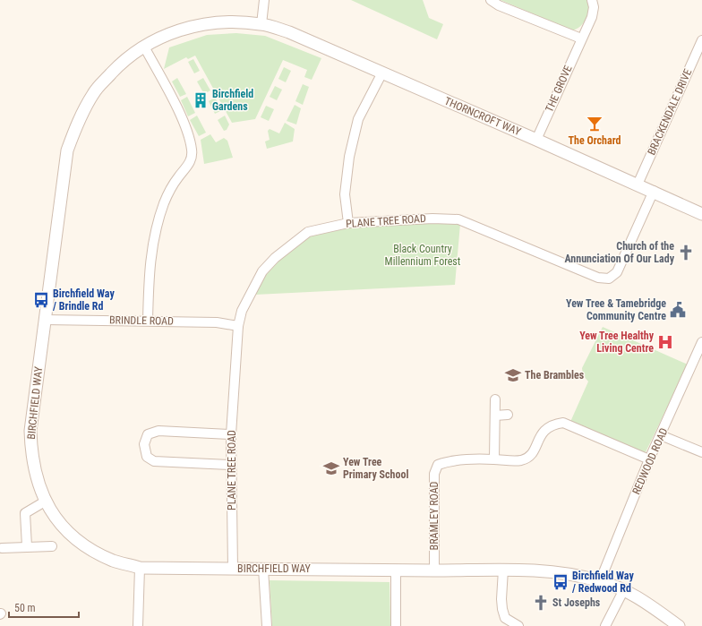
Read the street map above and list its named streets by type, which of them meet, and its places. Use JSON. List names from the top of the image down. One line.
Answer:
{"streets":{"street":["THE GROVE","BRACKENDALE DRIVE","THORNCROFT WAY","PLANE TREE ROAD","BRINDLE ROAD","BIRCHFIELD WAY","REDWOOD ROAD","BRAMLEY ROAD"]},"crossings":[["THE GROVE","THORNCROFT WAY"],["BRACKENDALE DRIVE","THORNCROFT WAY"],["THORNCROFT WAY","PLANE TREE ROAD"],["THORNCROFT WAY","BIRCHFIELD WAY"],["PLANE TREE ROAD","BRINDLE ROAD"],["PLANE TREE ROAD","BIRCHFIELD WAY"],["BRINDLE ROAD","BIRCHFIELD WAY"],["BIRCHFIELD WAY","REDWOOD ROAD"],["BIRCHFIELD WAY","BRAMLEY ROAD"],["REDWOOD ROAD","BRAMLEY ROAD"]],"parks":["Black Country Millennium Forest"],"places":{"building":["Birchfield Gardens"],"bar":["The Orchard"],"church":["Church of the Annunciation Of Our Lady","St Josephs"],"bus stop":["Birchfield Way / Brindle Rd","Birchfield Way / Redwood Rd"],"public building":["Yew Tree & Tamebridge Community Centre"],"hospital":["Yew Tree Healthy Living Centre"],"school or university":["The Brambles","Yew Tree Primary School"]},"scale_bar":"50 m"}
